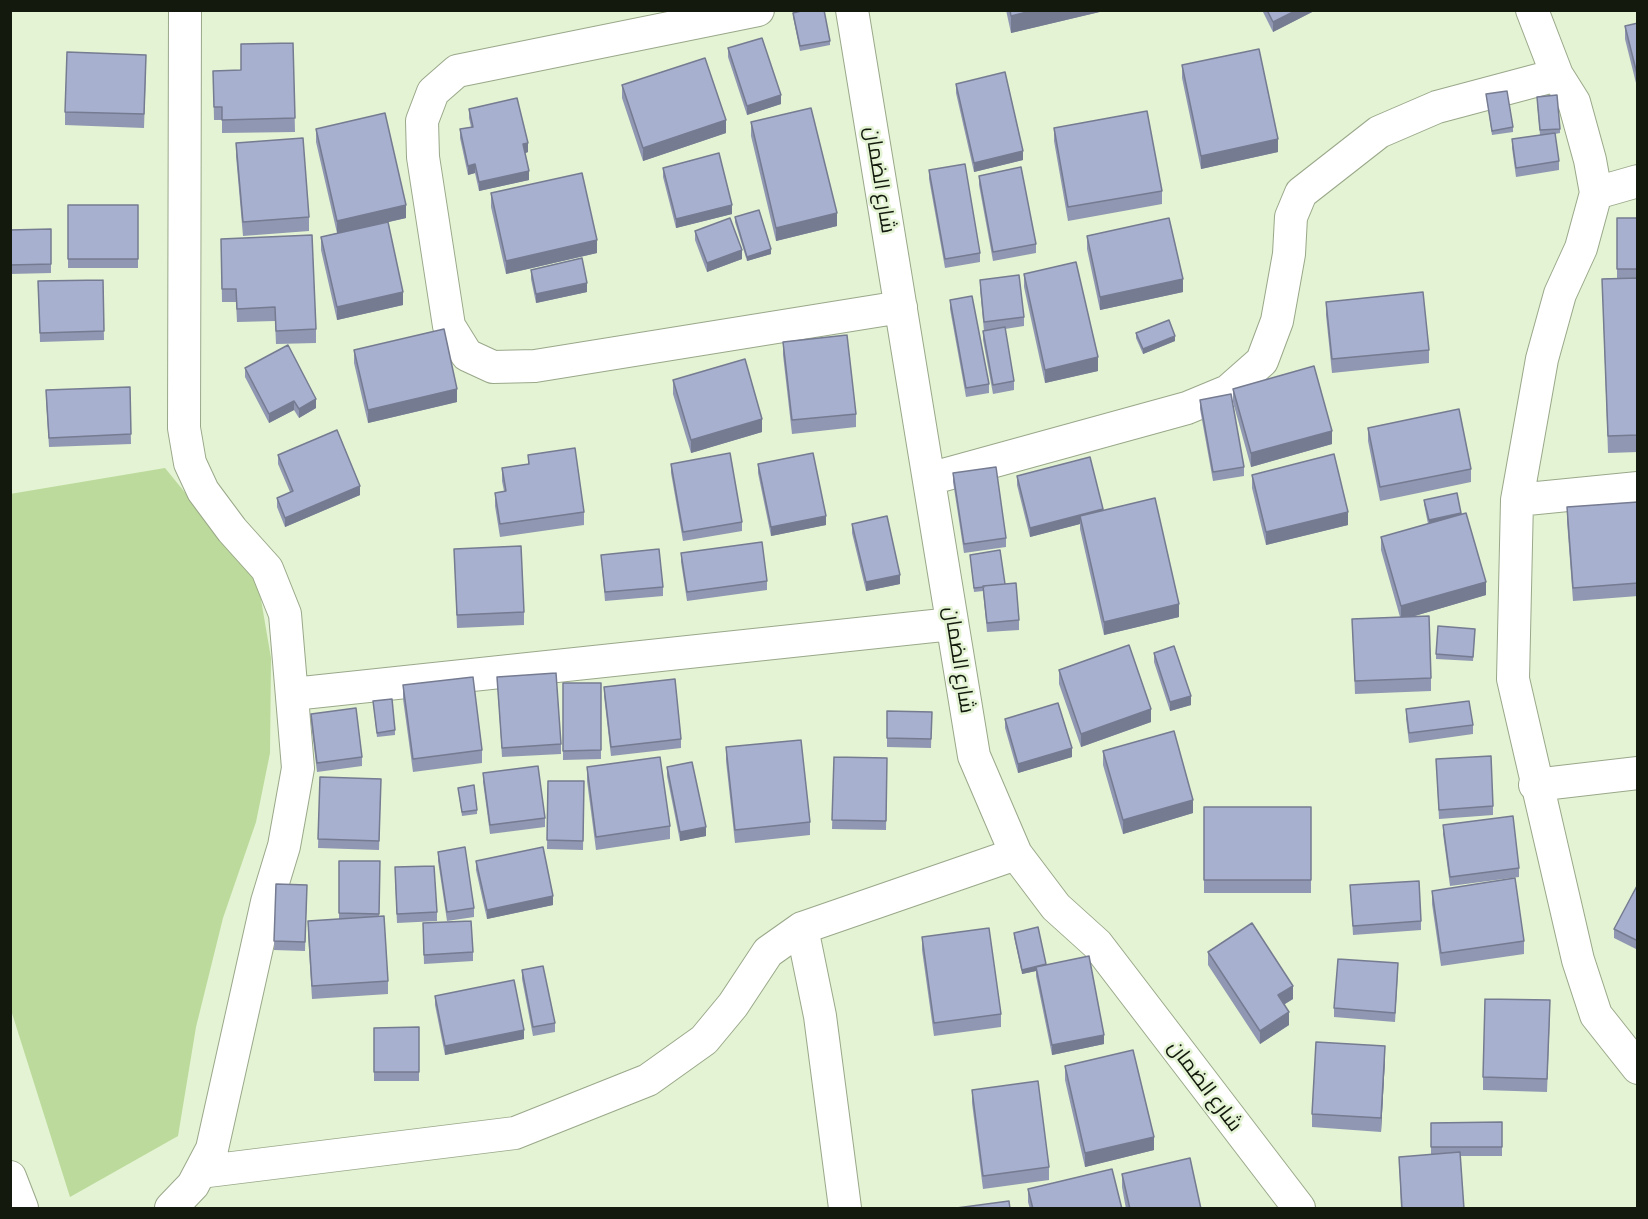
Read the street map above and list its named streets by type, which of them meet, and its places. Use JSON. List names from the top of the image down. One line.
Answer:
{"streets":{"street":["شارع الضمان"]}}
